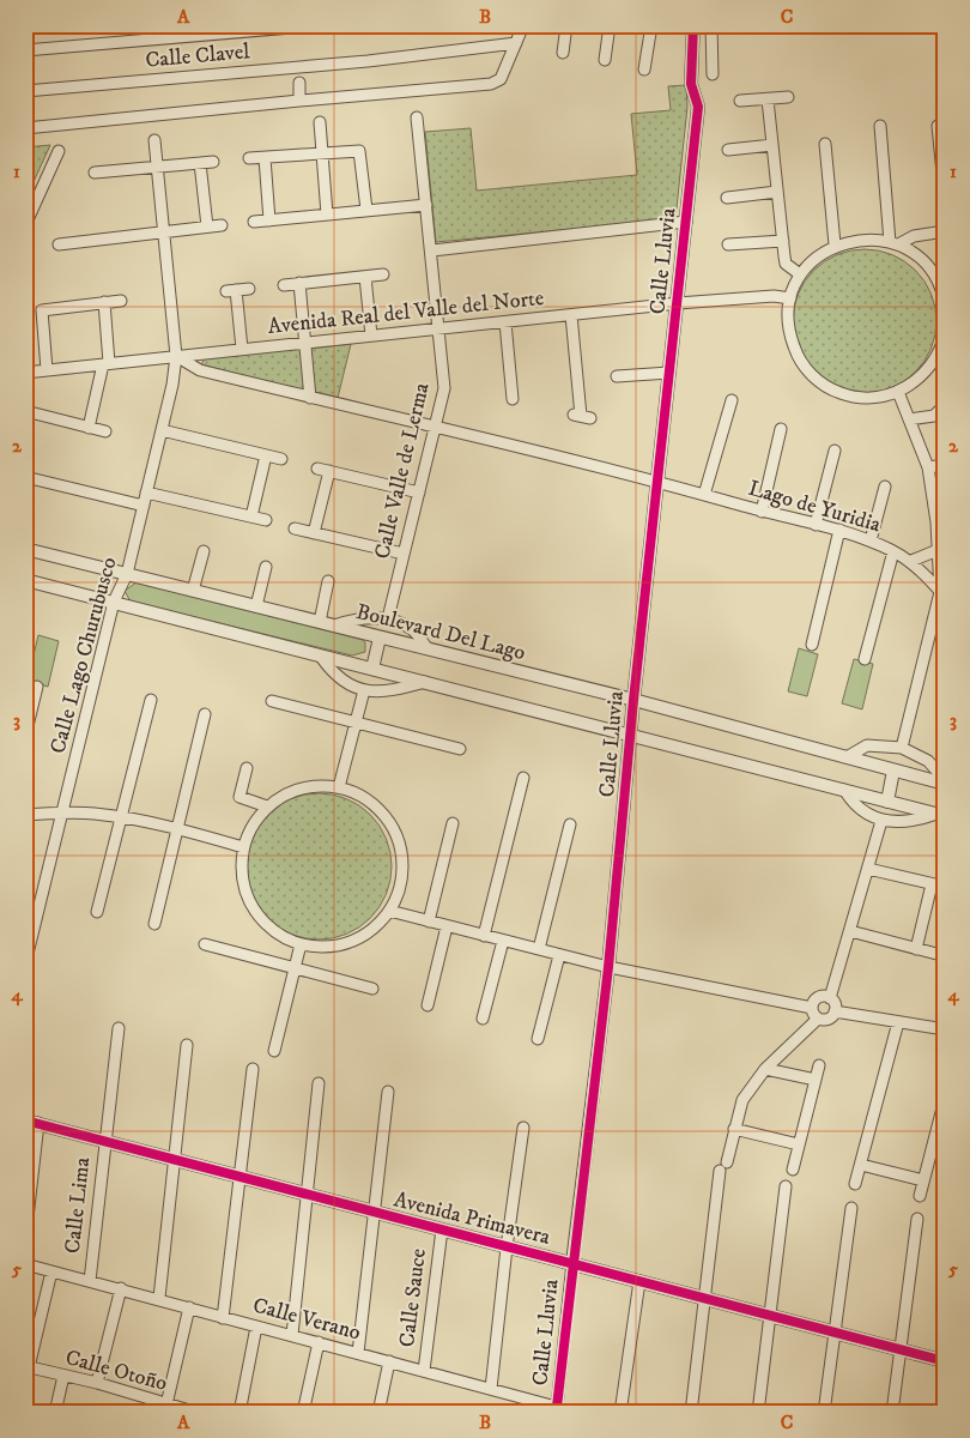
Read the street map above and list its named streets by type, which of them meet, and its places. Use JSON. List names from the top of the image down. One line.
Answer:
{"streets":{"street":["Calle Clavel","Calle Lluvia","Avenida Real del Valle del Norte","Calle Valle de Lerma","Lago de Yuridia","Boulevard Del Lago","Calle Lago Churubusco","Calle Lima","Avenida Primavera","Calle Sauce","Calle Verano","Calle Otoño"]},"crossings":[["Calle Lluvia","Avenida Real del Valle del Norte"],["Calle Lluvia","Lago de Yuridia"],["Calle Lluvia","Boulevard Del Lago"],["Calle Lluvia","Avenida Primavera"],["Calle Lluvia","Calle Verano"],["Avenida Real del Valle del Norte","Calle Valle de Lerma"],["Avenida Real del Valle del Norte","Lago de Yuridia"],["Avenida Real del Valle del Norte","Calle Lago Churubusco"],["Calle Valle de Lerma","Lago de Yuridia"],["Lago de Yuridia","Calle Lago Churubusco"],["Boulevard Del Lago","Calle Lago Churubusco"],["Calle Lima","Avenida Primavera"],["Calle Lima","Calle Verano"],["Avenida Primavera","Calle Sauce"],["Calle Sauce","Calle Verano"]],"grid":{"columns":["A","B","C"],"rows":["1","2","3","4","5"]}}
